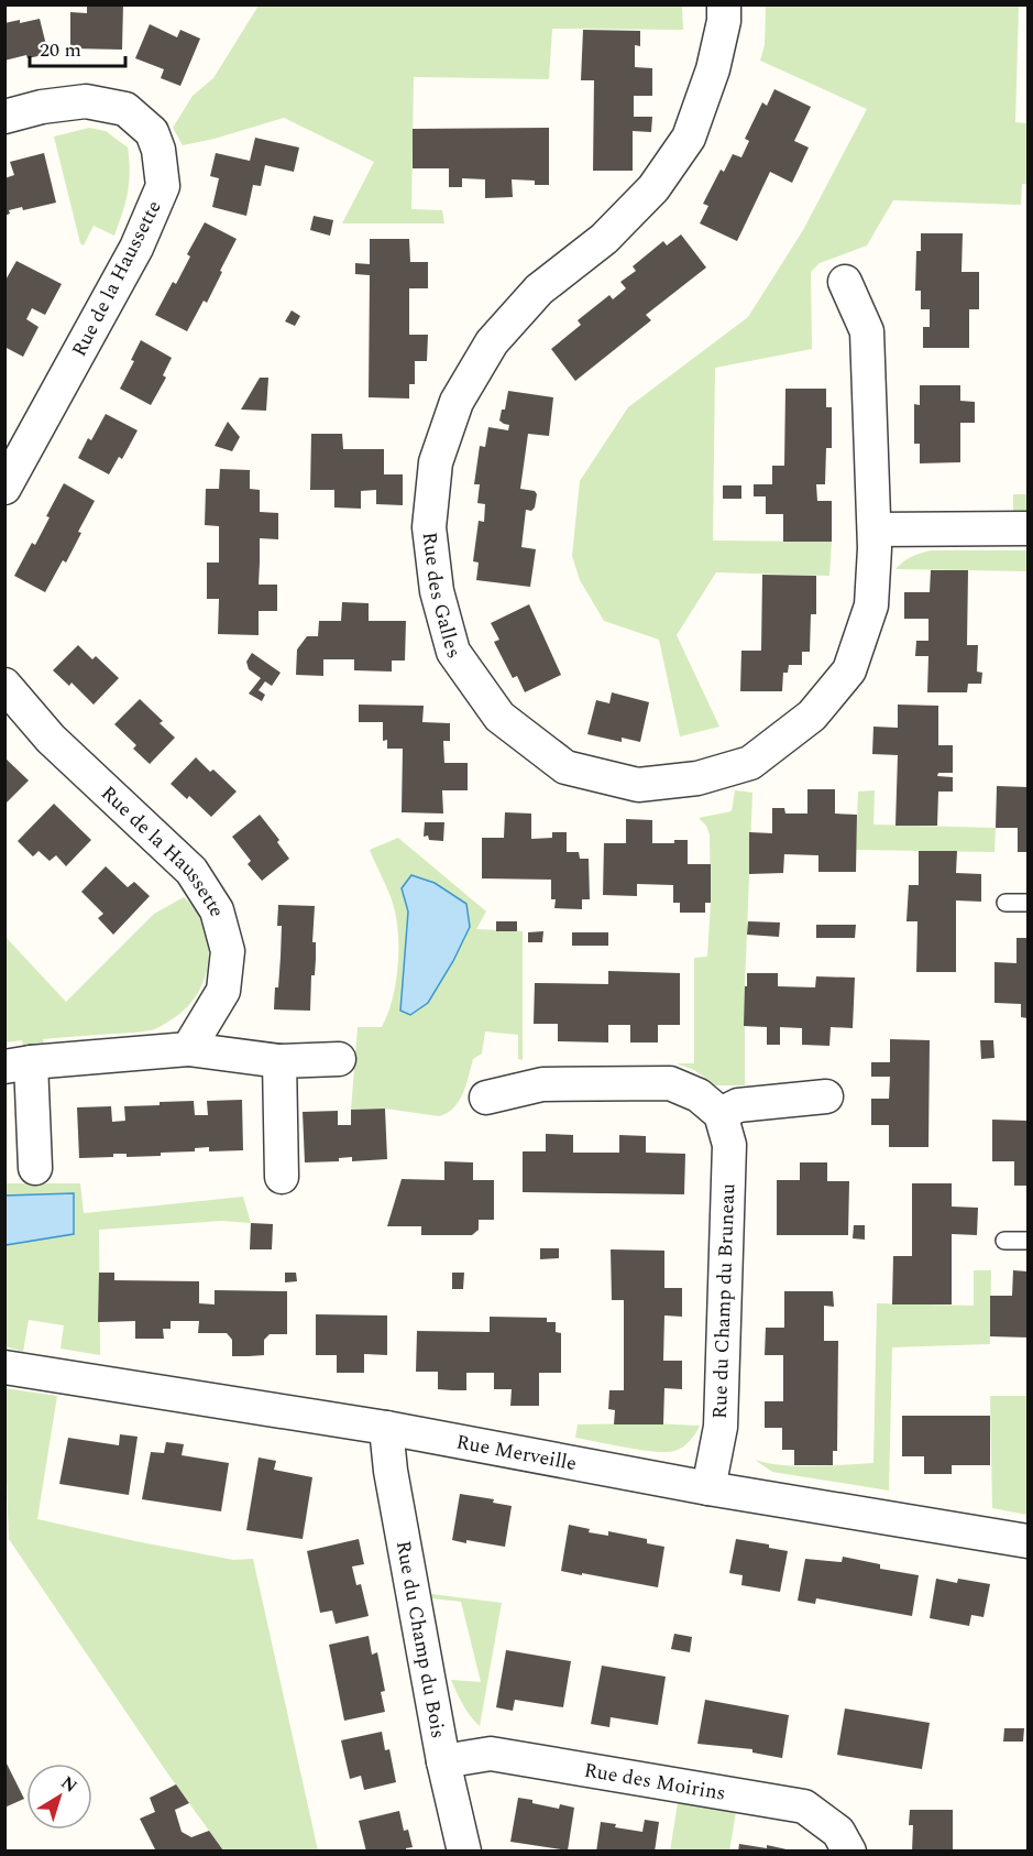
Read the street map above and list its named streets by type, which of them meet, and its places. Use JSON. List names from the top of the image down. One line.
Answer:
{"streets":{"street":["Rue de la Haussette","Rue des Galles","Rue du Champ du Bruneau","Rue Merveille","Rue du Champ du Bois","Rue des Moirins"]},"crossings":[["Rue du Champ du Bruneau","Rue Merveille"],["Rue Merveille","Rue du Champ du Bois"],["Rue du Champ du Bois","Rue des Moirins"]],"scale_bar":"20 m","north":"top right"}
